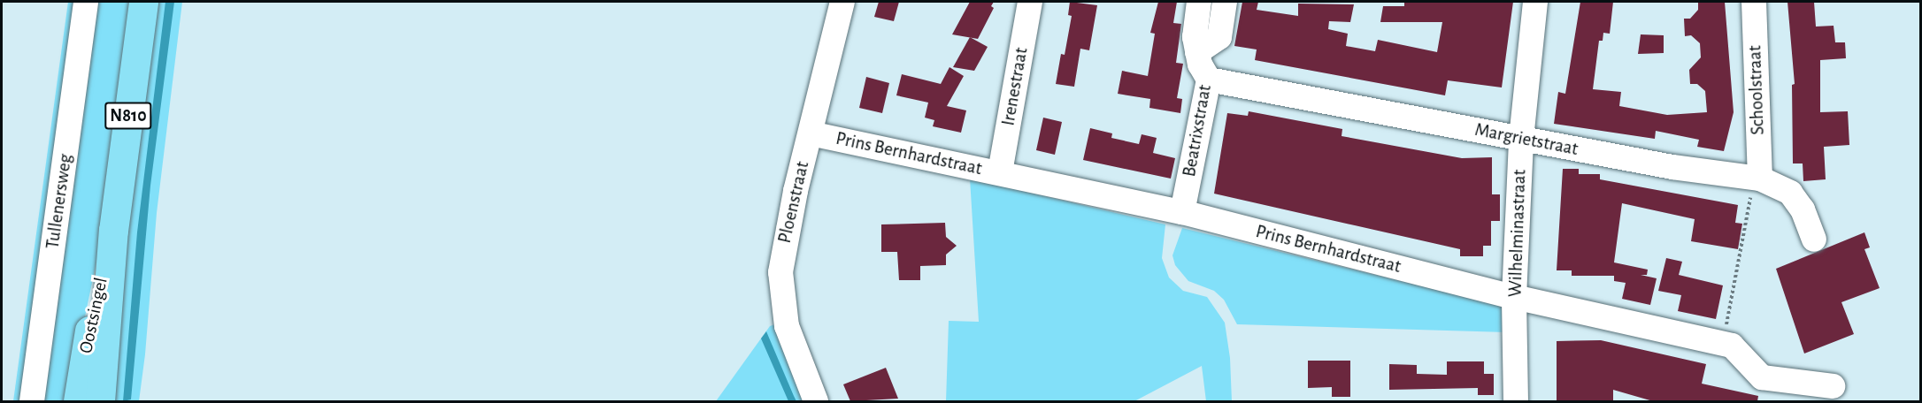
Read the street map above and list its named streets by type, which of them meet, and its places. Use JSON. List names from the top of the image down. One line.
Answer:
{"streets":{"main road":["N810","Oostsingel"],"street":["Irenestraat","Schoolstraat","Beatrixstraat","Margrietstraat","Prins Bernhardstraat","Tullenersweg","Ploenstraat","Wilhelminastraat"]},"crossings":[["Irenestraat","Prins Bernhardstraat"],["Schoolstraat","Margrietstraat"],["Beatrixstraat","Margrietstraat"],["Beatrixstraat","Prins Bernhardstraat"],["Margrietstraat","Wilhelminastraat"],["Prins Bernhardstraat","Ploenstraat"],["Prins Bernhardstraat","Wilhelminastraat"]]}
